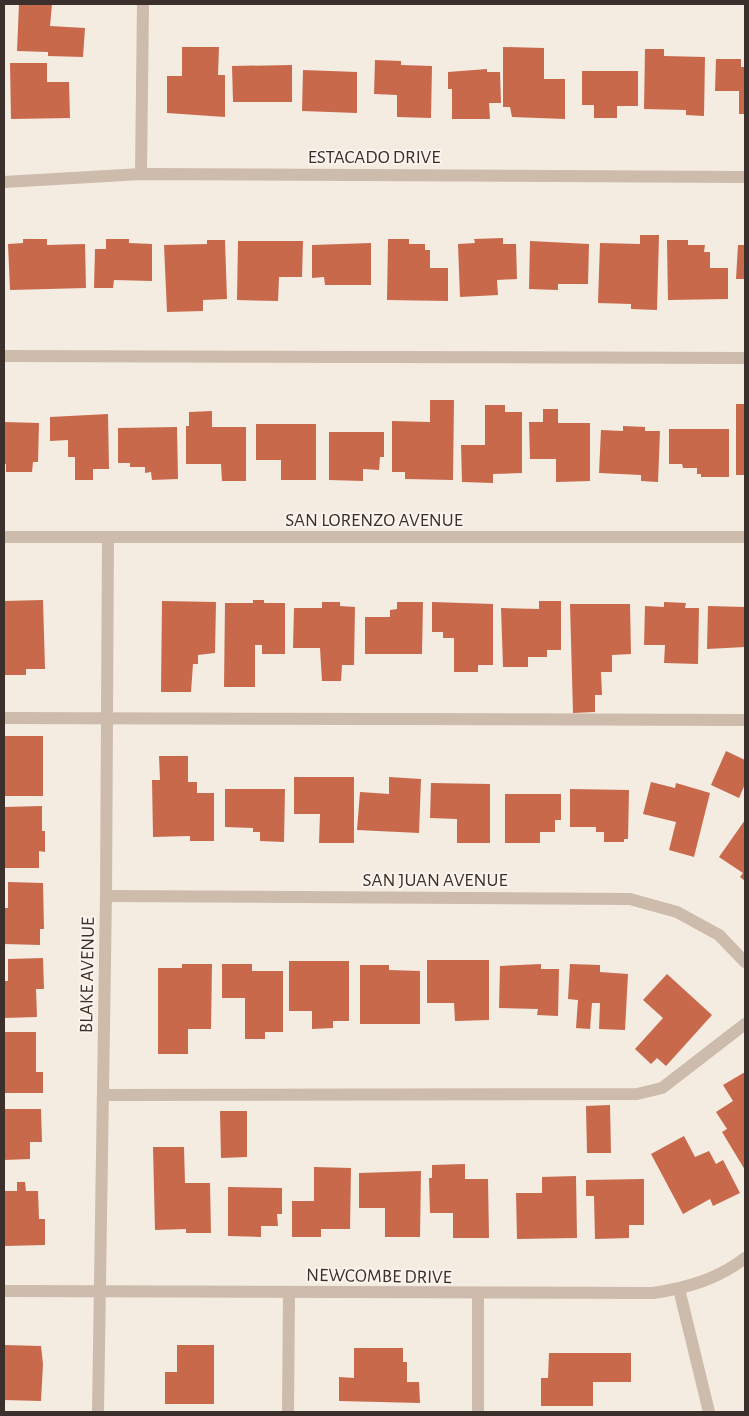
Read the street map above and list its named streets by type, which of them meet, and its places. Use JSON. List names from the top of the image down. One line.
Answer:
{"streets":{"street":["ESTACADO DRIVE","SAN LORENZO AVENUE","SAN JUAN AVENUE","BLAKE AVENUE","NEWCOMBE DRIVE"]},"crossings":[["SAN LORENZO AVENUE","BLAKE AVENUE"],["SAN JUAN AVENUE","BLAKE AVENUE"],["BLAKE AVENUE","NEWCOMBE DRIVE"]]}
